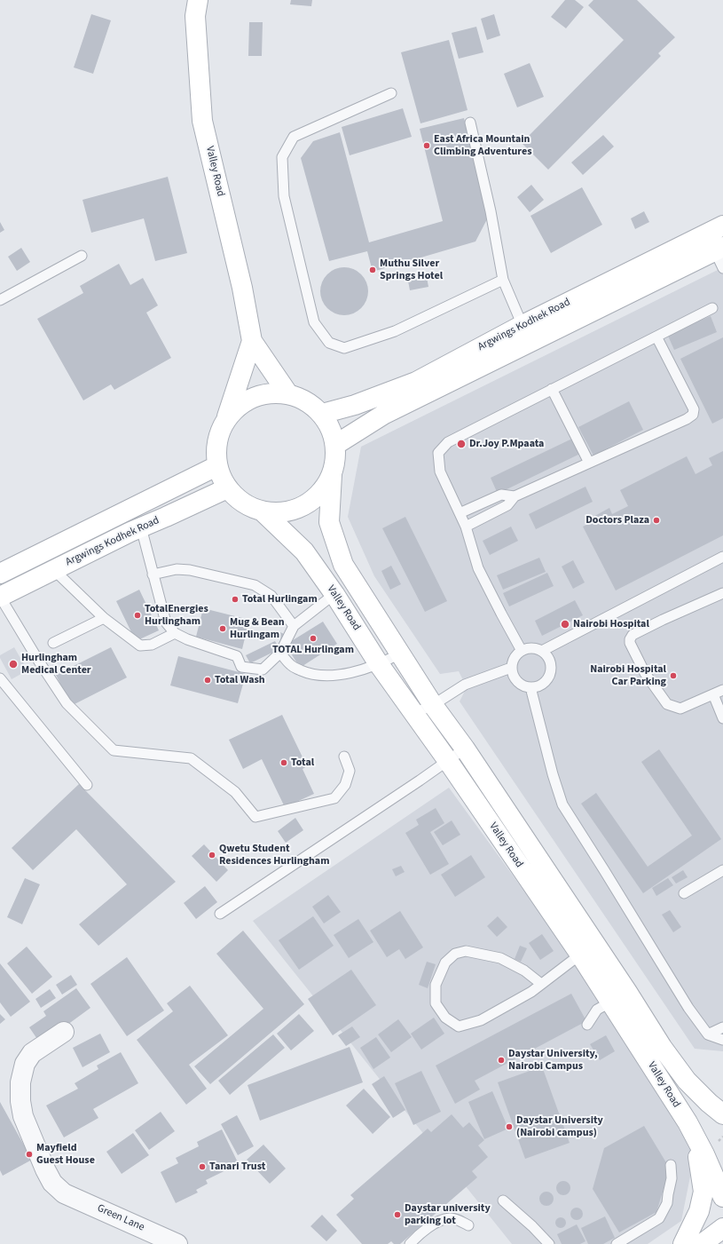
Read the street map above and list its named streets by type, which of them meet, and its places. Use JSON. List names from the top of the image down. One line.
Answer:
{"streets":{"main road":["Valley Road","Argwings Kodhek Road"],"street":["Green Lane"]},"crossings":[["Valley Road","Argwings Kodhek Road"]],"places":["East Africa Mountain Climbing Adventures","Muthu Silver Springs Hotel","Dr.Joy P.Mpaata","Doctors Plaza","Total Hurlingam","TotalEnergies Hurlingham","Nairobi Hospital","Mug & Bean Hurlingam","TOTAL Hurlingam","Hurlingham Medical Center","Nairobi Hospital Car Parking","Total Wash","Total","Qwetu Student Residences Hurlingham","Daystar University, Nairobi Campus","Daystar University (Nairobi campus)","Mayfield Guest House","Tanari Trust","Daystar university parking lot"]}
